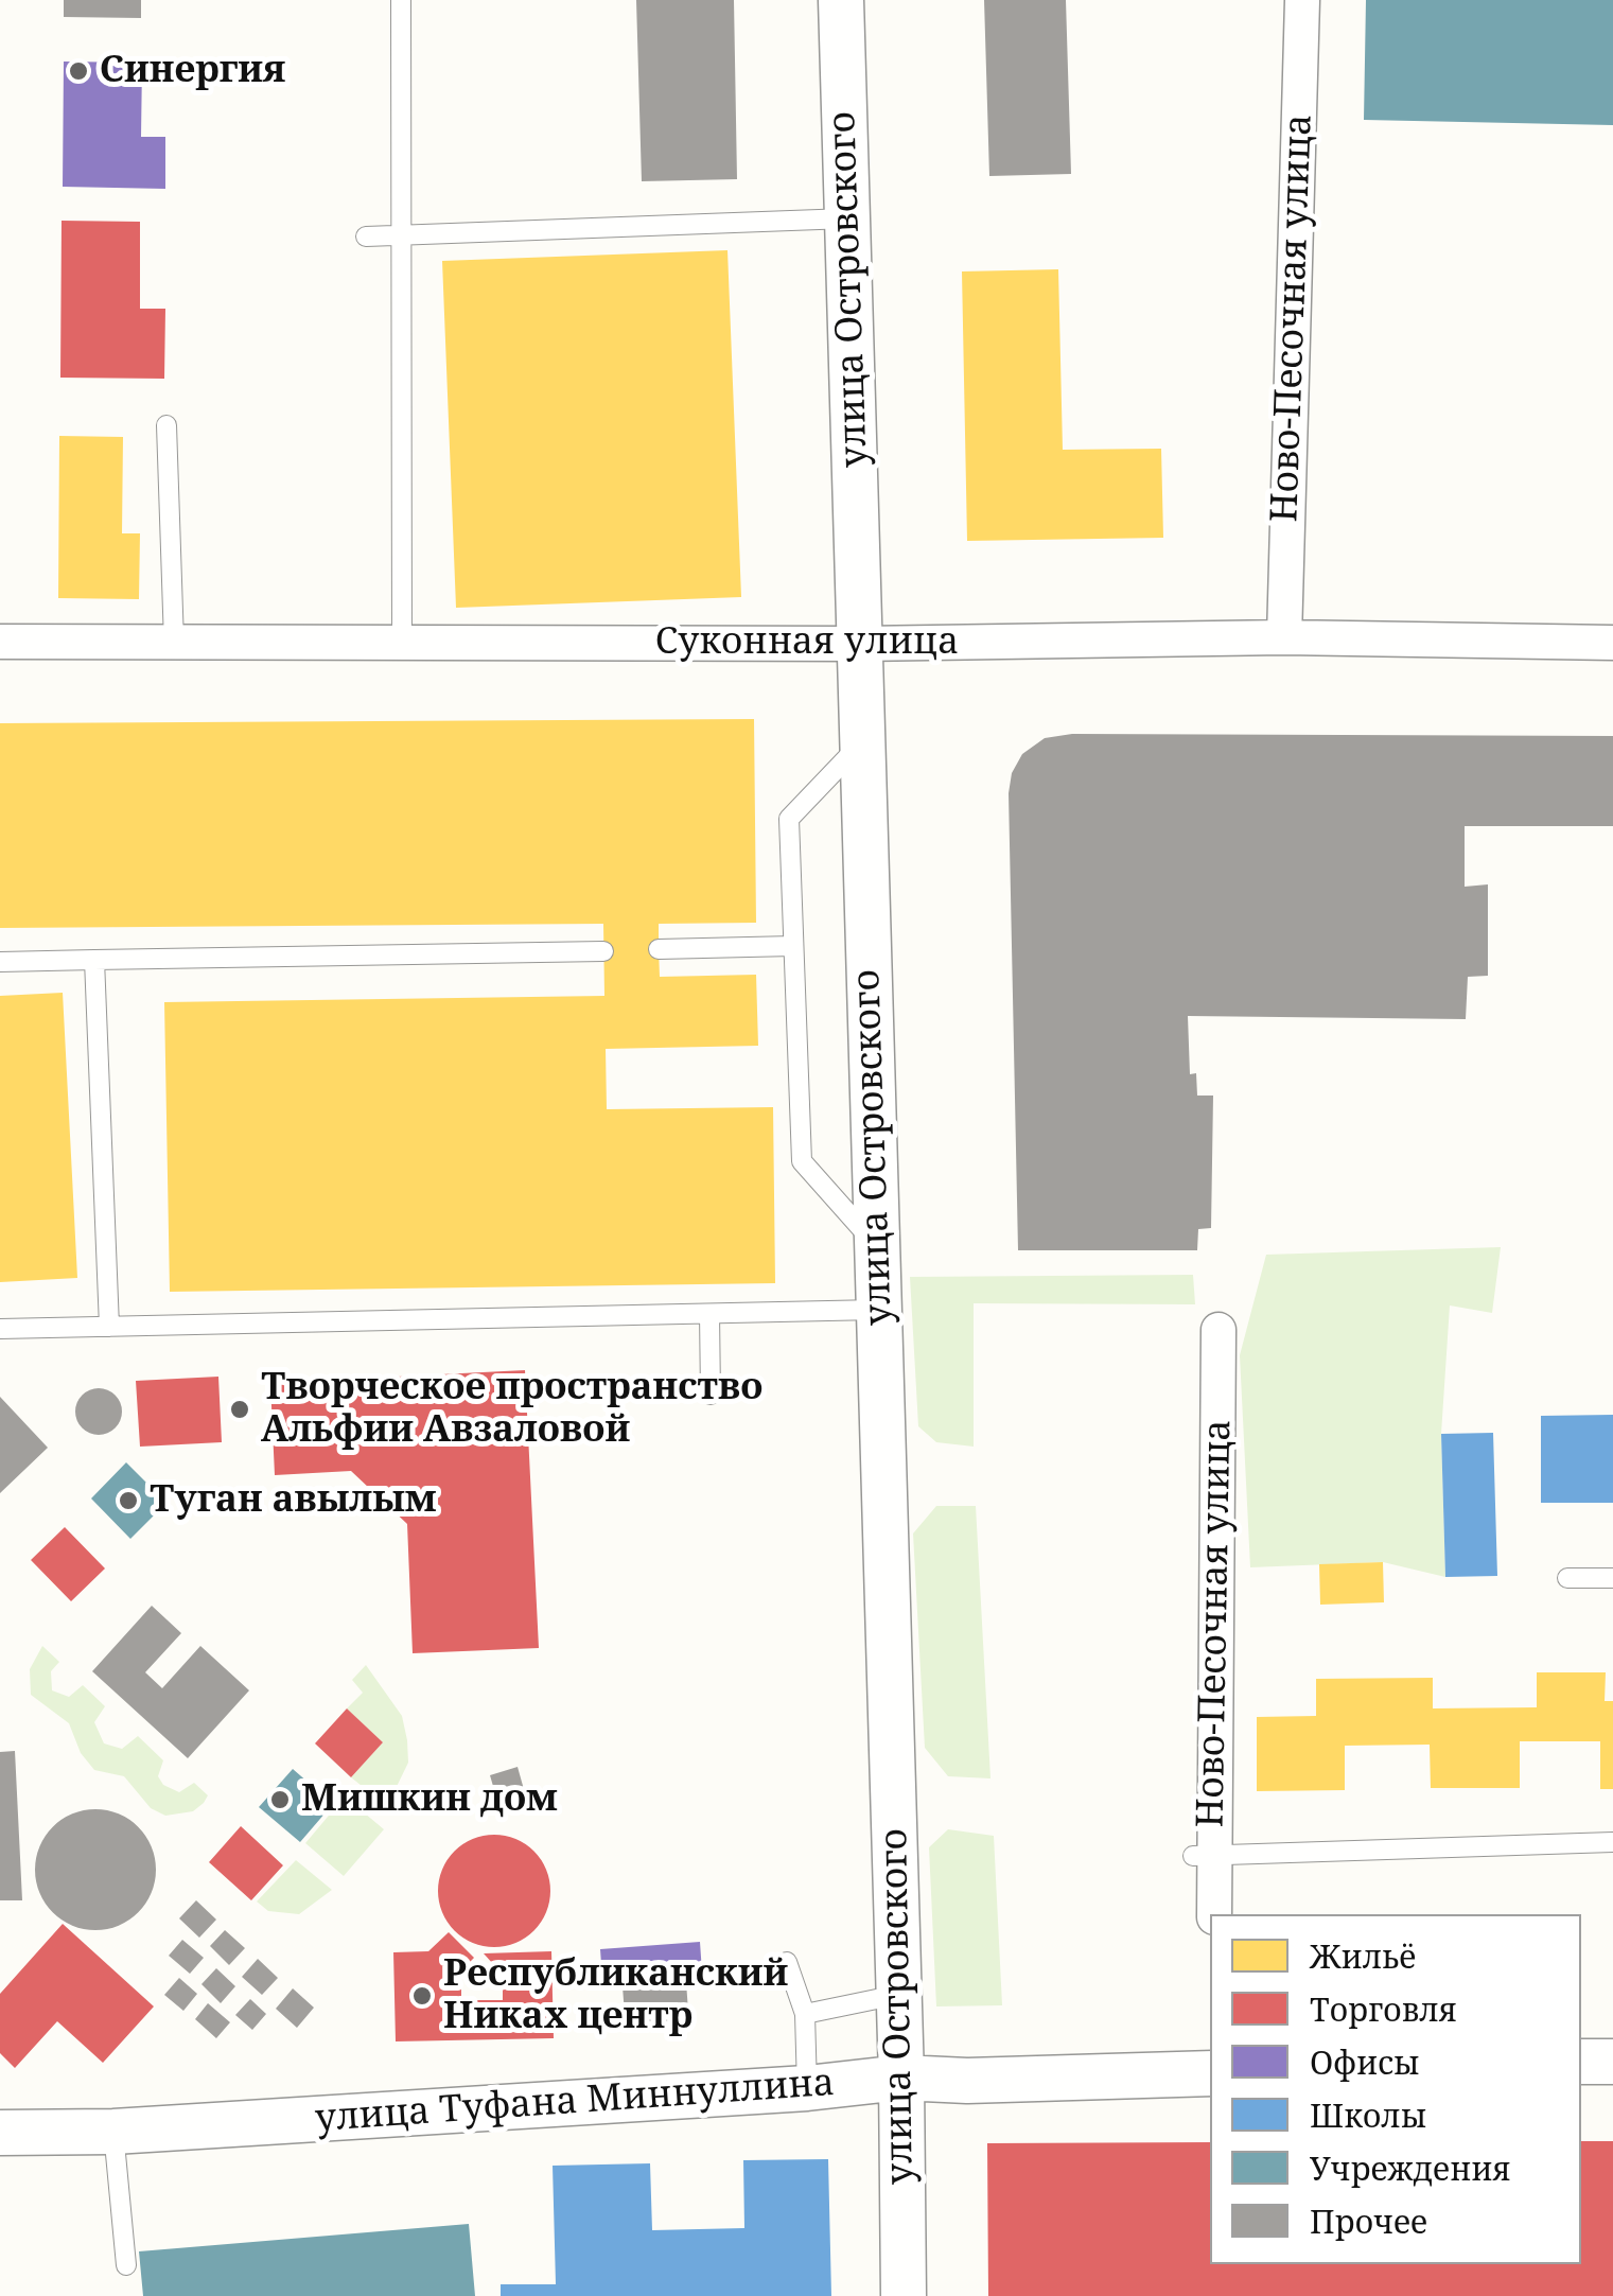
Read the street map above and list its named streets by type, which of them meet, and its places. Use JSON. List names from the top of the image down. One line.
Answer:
{"streets":{"street":["улица Островского","Ново-Песочная улица","Суконная улица","улица Туфана Миннуллина"]},"crossings":[["улица Островского","Суконная улица"],["улица Островского","улица Туфана Миннуллина"],["Ново-Песочная улица","Суконная улица"]],"places":["Синергия","Творческое пространство Альфии Авзаловой","Туган авылым","Мишкин дом","Республиканский Никах центр"],"legend":["Жильё","Торговля","Офисы","Школы","Учреждения","Прочее"]}
